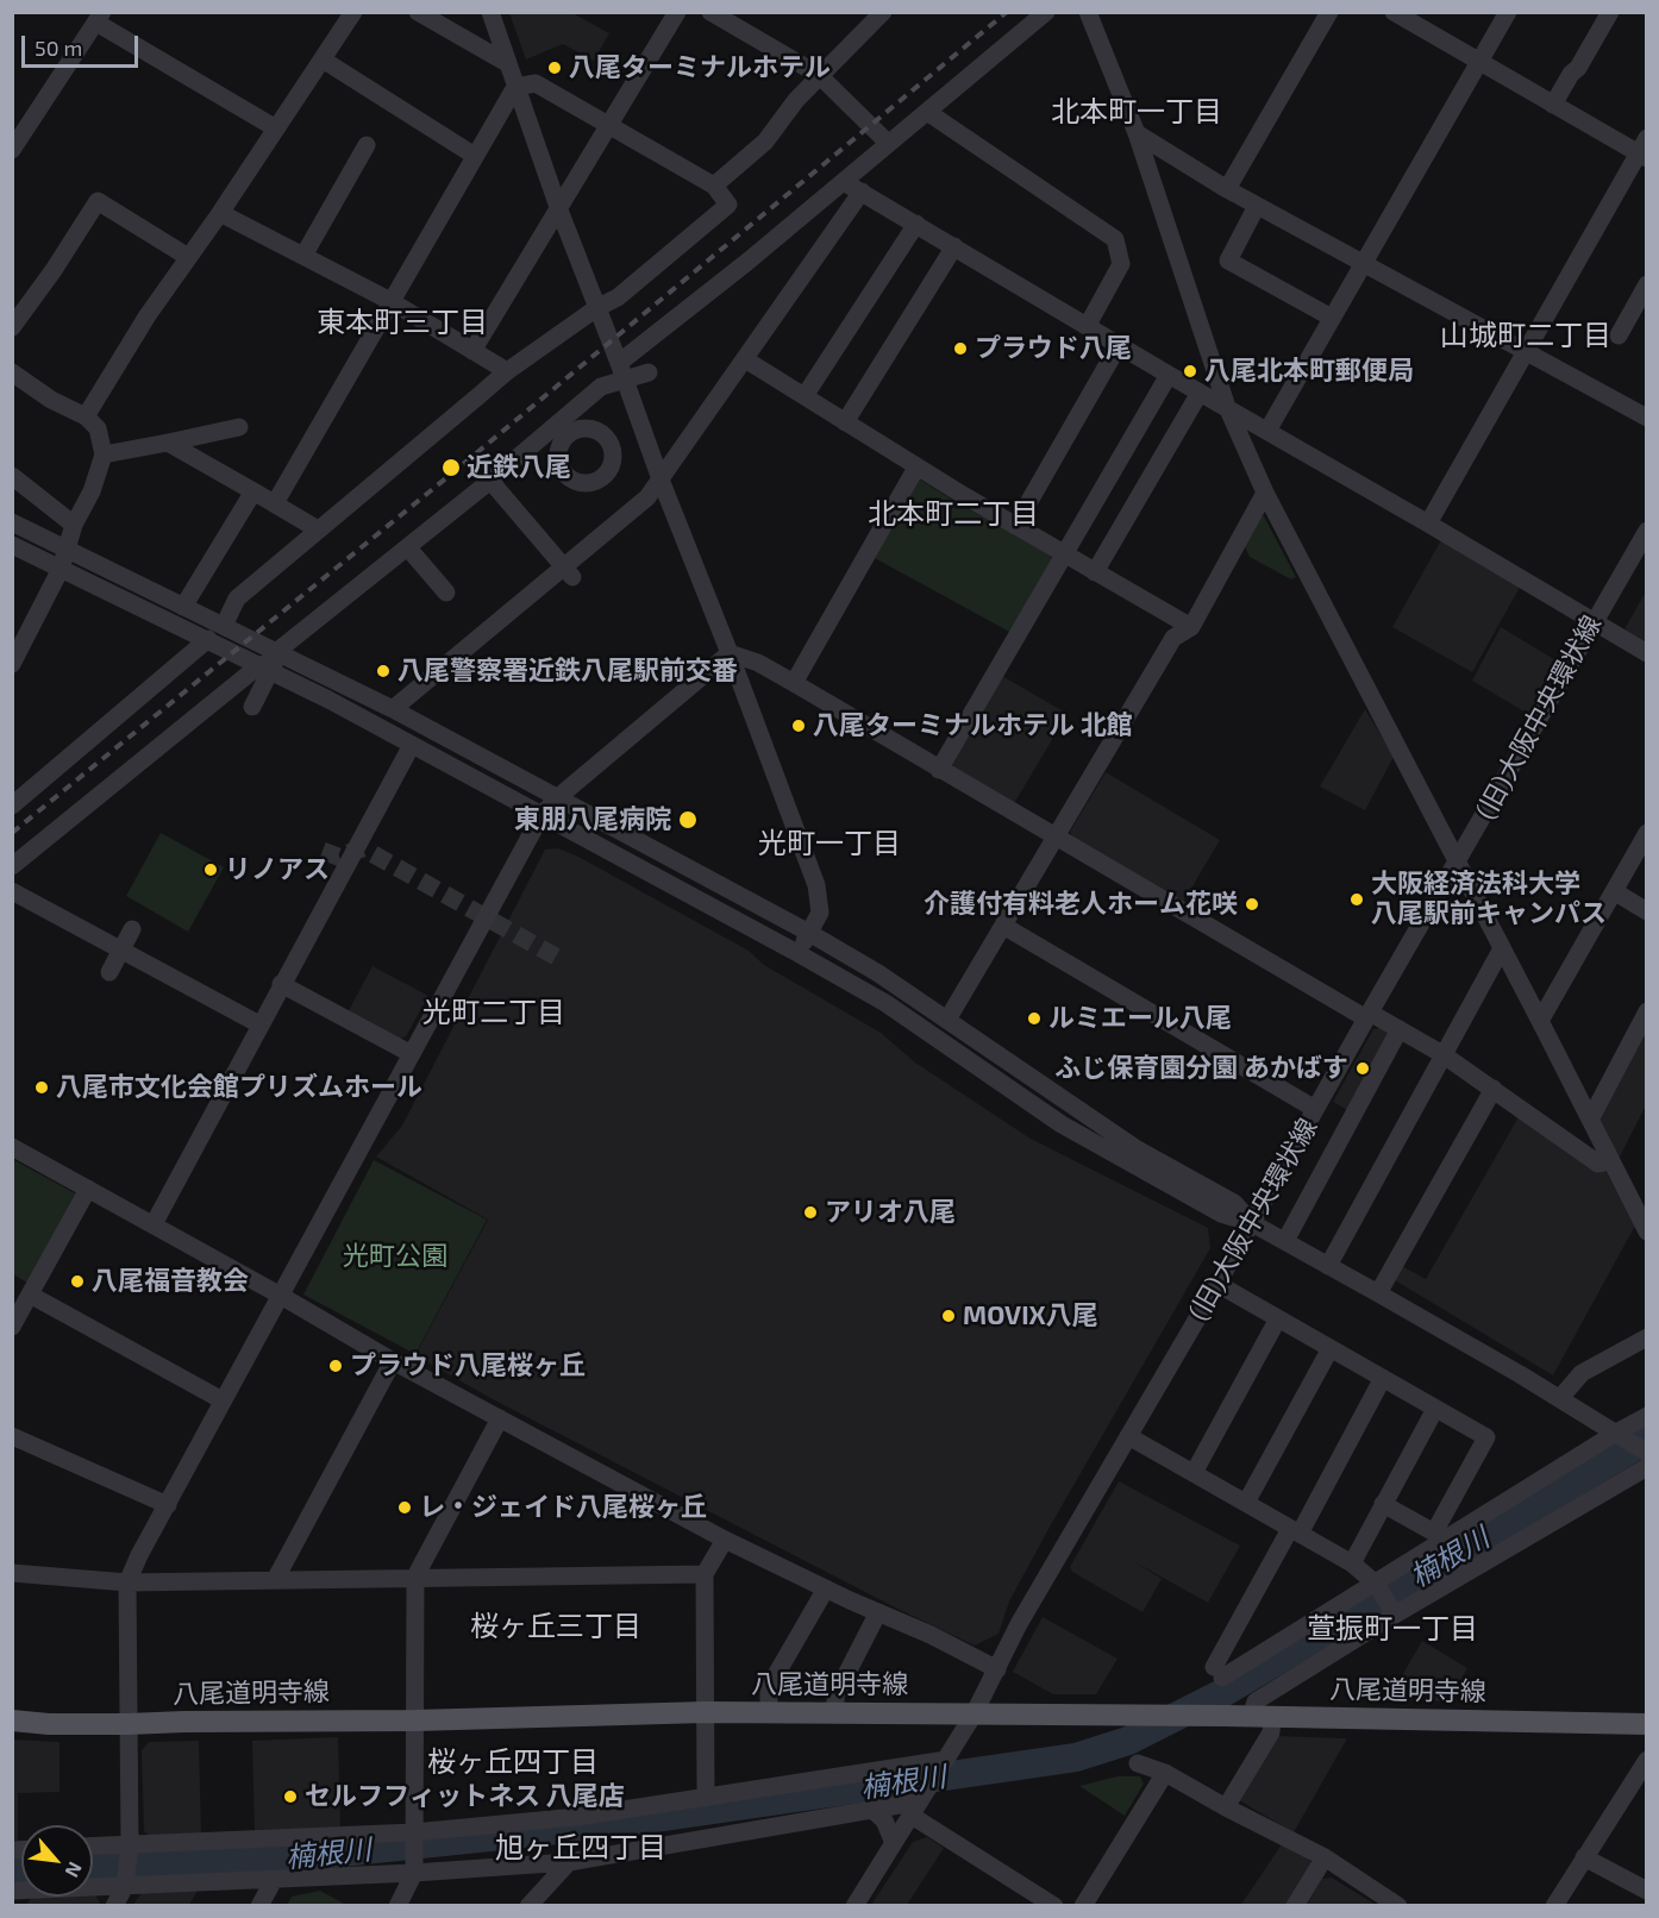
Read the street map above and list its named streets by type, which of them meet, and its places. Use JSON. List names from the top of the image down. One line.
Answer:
{"streets":{"main road":["八尾道明寺線"],"street":["(旧)大阪中央環状線"]},"crossings":[["(旧)大阪中央環状線","八尾道明寺線"]],"districts":["北本町一丁目","東本町三丁目","山城町二丁目","北本町二丁目","光町一丁目","光町二丁目","桜ヶ丘三丁目","萱振町一丁目","桜ヶ丘四丁目","旭ヶ丘四丁目"],"water":["楠根川"],"parks":["光町公園"],"places":["八尾ターミナルホテル","プラウド八尾","八尾北本町郵便局","近鉄八尾","八尾警察署近鉄八尾駅前交番","八尾ターミナルホテル 北館","東朋八尾病院","リノアス","大阪経済法科大学 八尾駅前キャンパス","介護付有料老人ホーム花咲","ルミエール八尾","ふじ保育園分園 あかばす","八尾市文化会館プリズムホール","アリオ八尾","八尾福音教会","MOVIX八尾","プラウド八尾桜ヶ丘","レ・ジェイド八尾桜ヶ丘","セルフフィットネス 八尾店"],"scale_bar":"50 m","north":"bottom right"}
